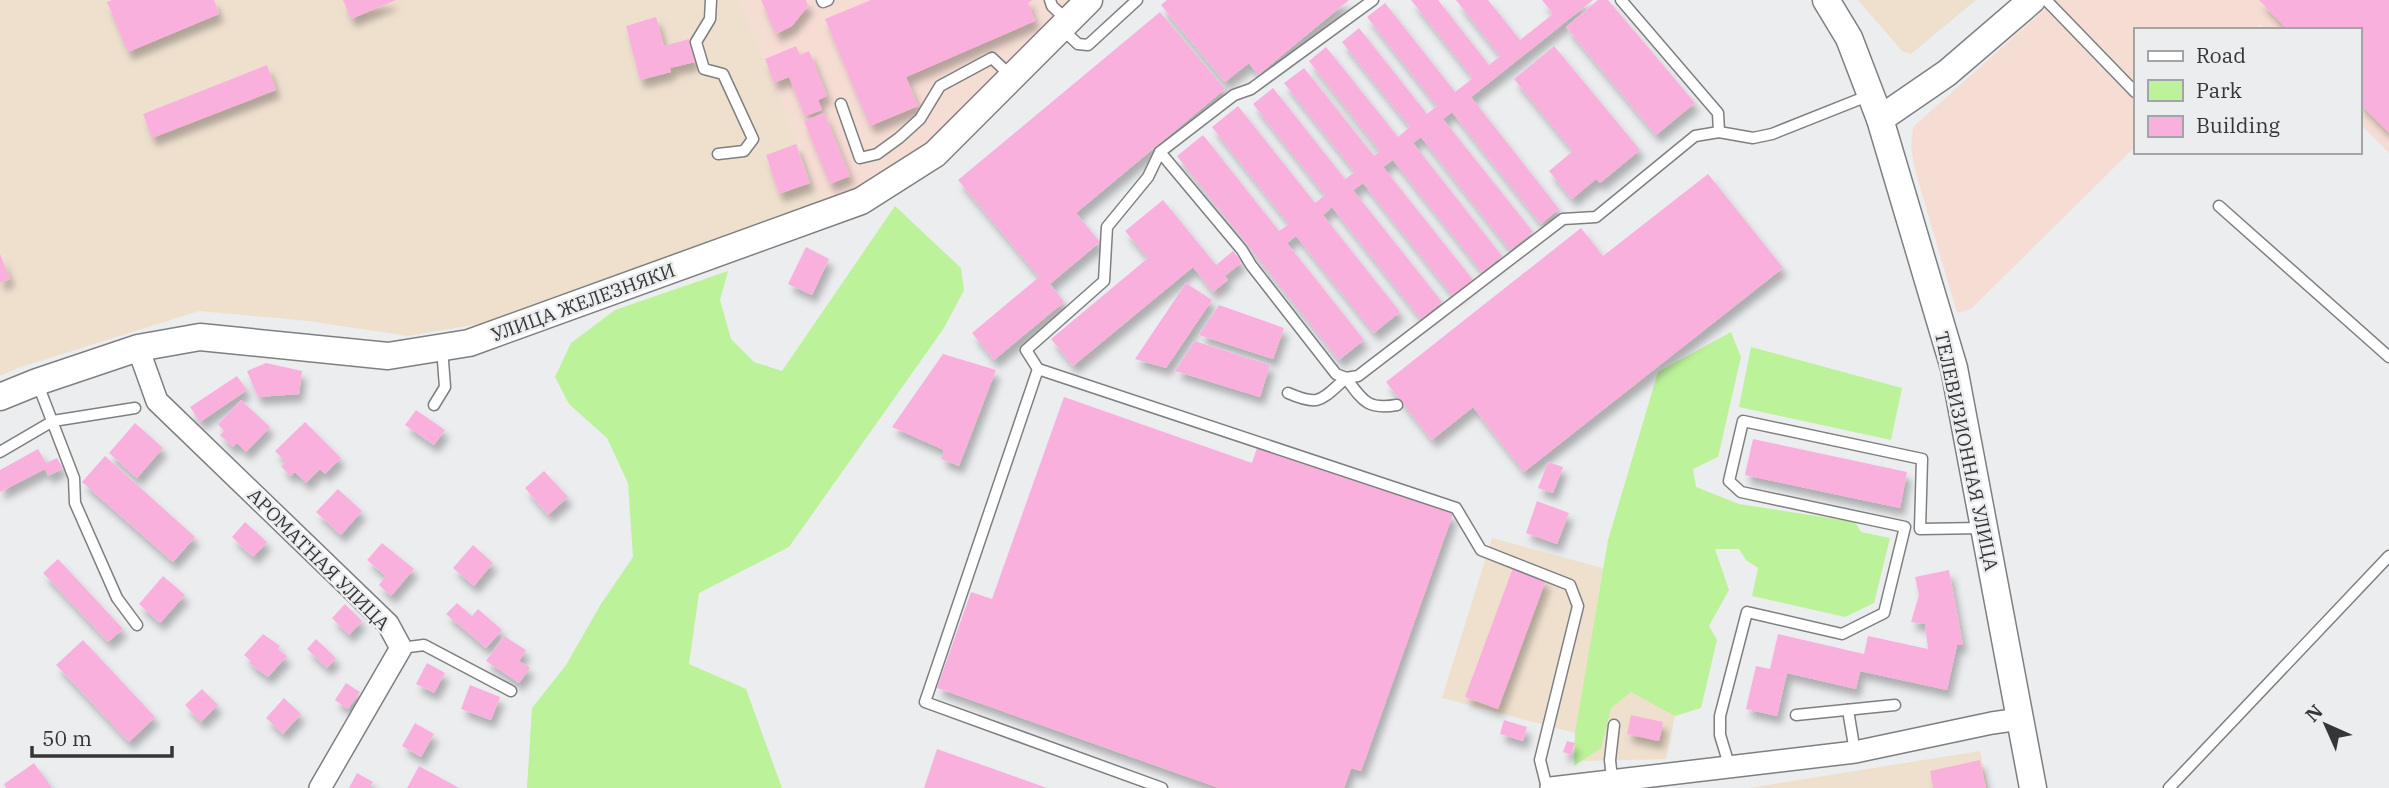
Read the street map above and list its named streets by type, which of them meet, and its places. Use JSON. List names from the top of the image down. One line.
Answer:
{"streets":{"street":["УЛИЦА ЖЕЛЕЗНЯКИ","ТЕЛЕВИЗИОННАЯ УЛИЦА","АРОМАТНАЯ УЛИЦА"]},"crossings":[["УЛИЦА ЖЕЛЕЗНЯКИ","АРОМАТНАЯ УЛИЦА"]],"legend":["Road","Park","Building"],"scale_bar":"50 m","north":"top left"}
